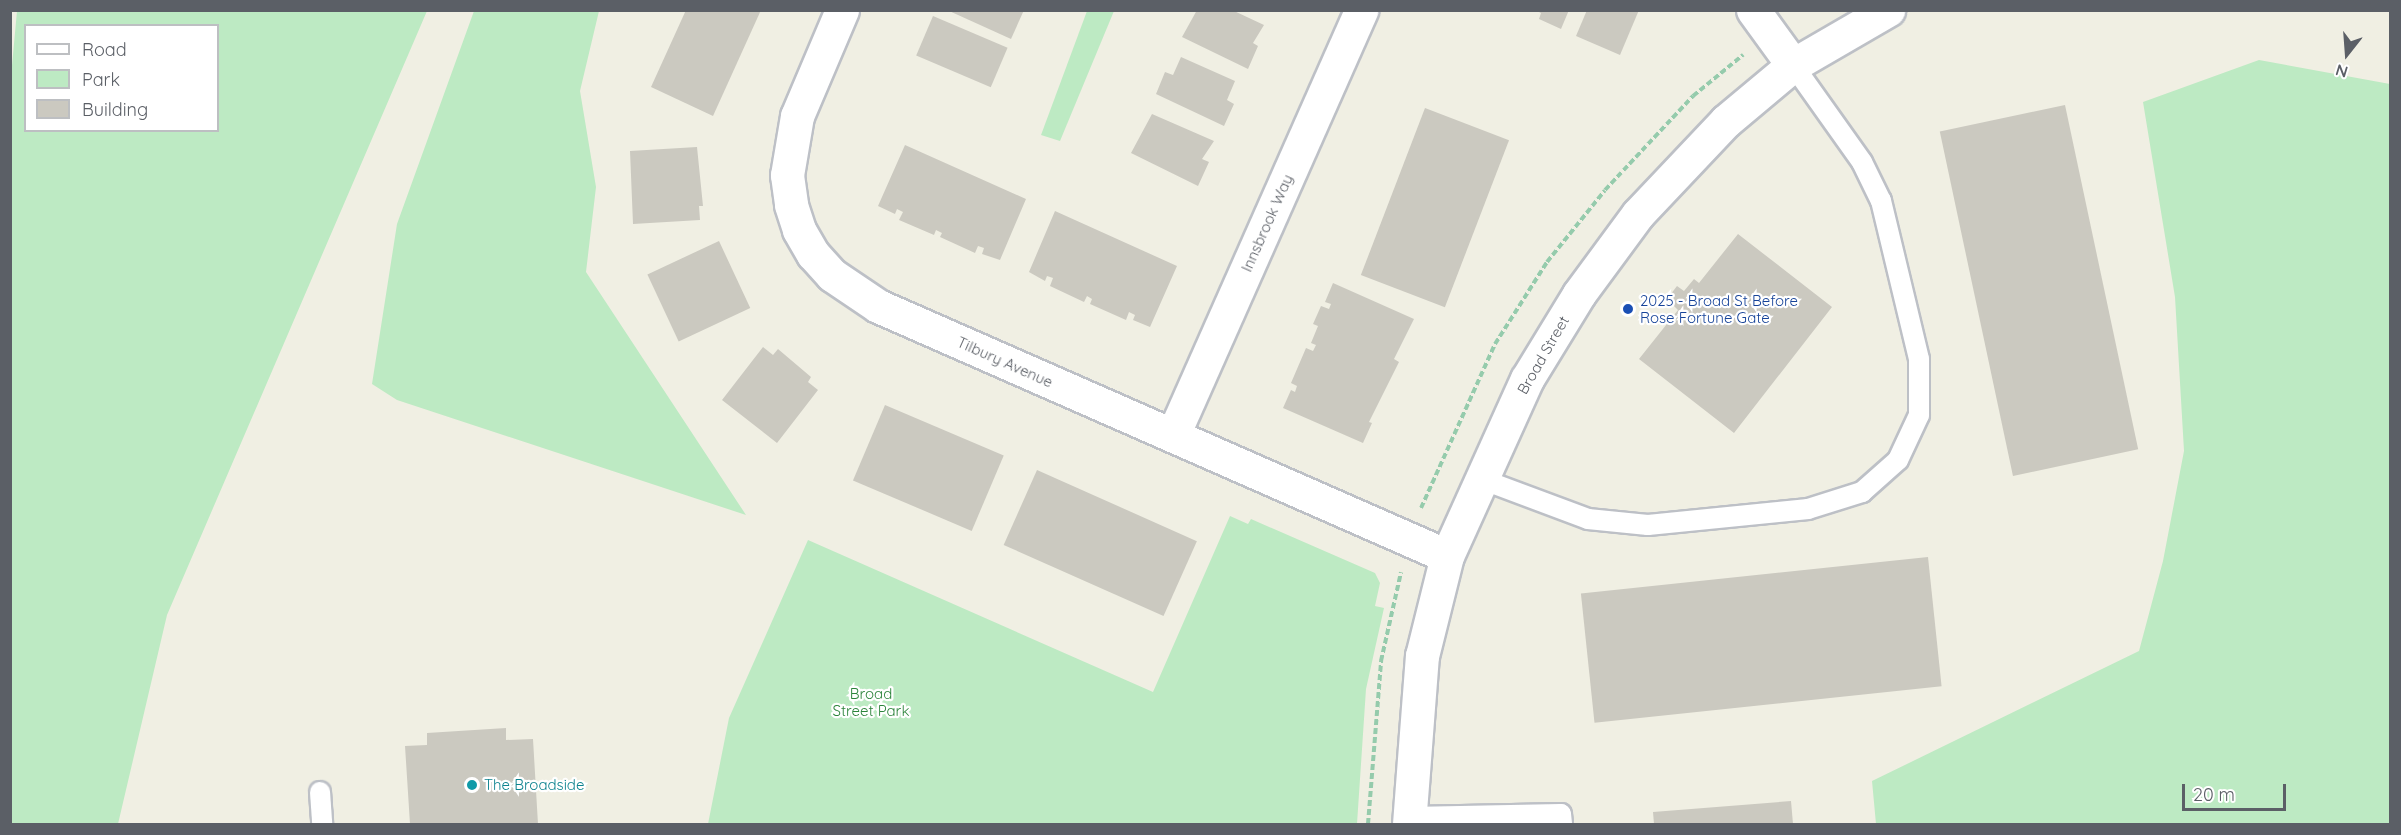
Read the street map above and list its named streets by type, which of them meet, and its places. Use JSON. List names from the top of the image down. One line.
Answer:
{"streets":{"street":["Innsbrook Way","Broad Street","Tilbury Avenue"]},"crossings":[["Innsbrook Way","Tilbury Avenue"],["Broad Street","Tilbury Avenue"]],"parks":["Broad Street Park"],"places":["2025 - Broad St Before Rose Fortune Gate","The Broadside"],"legend":["Road","Park","Building"],"scale_bar":"20 m","north":"bottom"}
